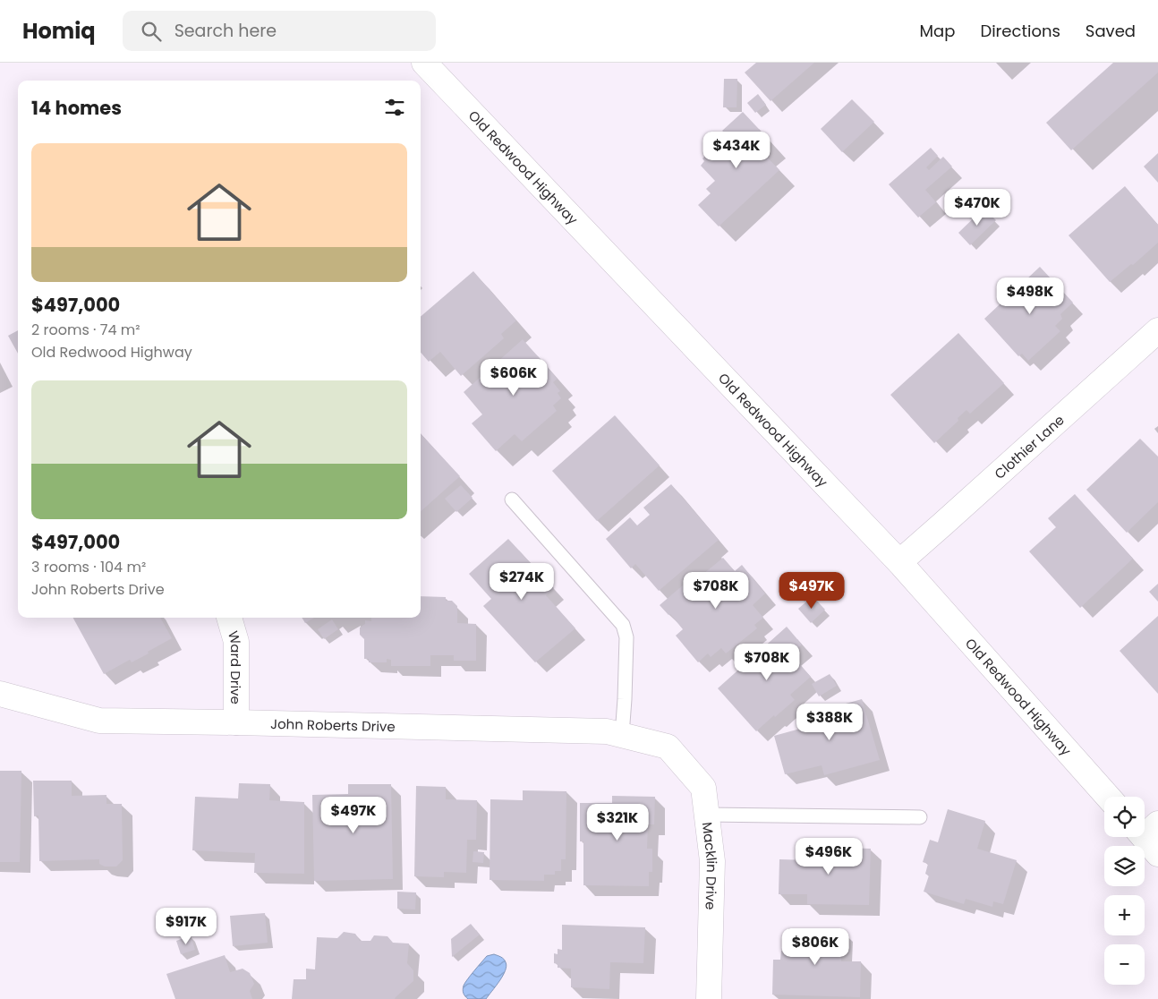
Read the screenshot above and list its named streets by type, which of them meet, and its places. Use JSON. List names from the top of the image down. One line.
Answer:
{"streets":{"street":["Old Redwood Highway","Clothier Lane","Ward Drive","John Roberts Drive","Macklin Drive"]},"crossings":[["Old Redwood Highway","Clothier Lane"],["Ward Drive","John Roberts Drive"],["John Roberts Drive","Macklin Drive"]],"page":{"header":"Homiq","search":"Search here","nav":["Map","Directions","Saved"],"heading":"14 homes","price":["$434K","$470K","$498K","$606K","$274K","$708K","$497K","$708K","$388K","$497K","$321K","$496K","$917K","$806K"],"list":[{"name":"$497,000","note":"2 rooms · 74 m² · Old Redwood Highway"},{"name":"$497,000","note":"3 rooms · 104 m² · John Roberts Drive"}],"map_buttons":["+","−"]}}
